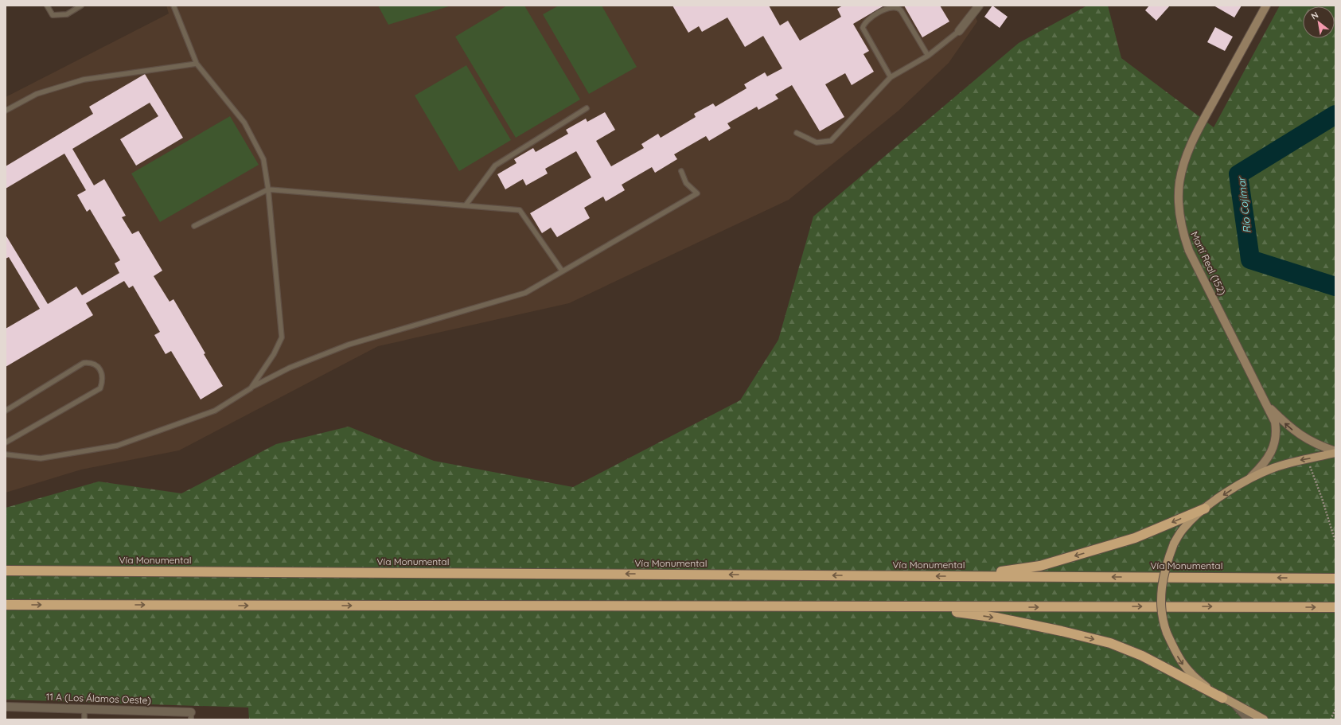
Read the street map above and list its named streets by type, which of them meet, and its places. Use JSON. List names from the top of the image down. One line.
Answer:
{"streets":{"highway":["Vía Monumental"],"main road":["Martí Real (152)"],"street":["11 A (Los Álamos Oeste)"]},"water":["Río Cojímar"],"north":"top left"}
